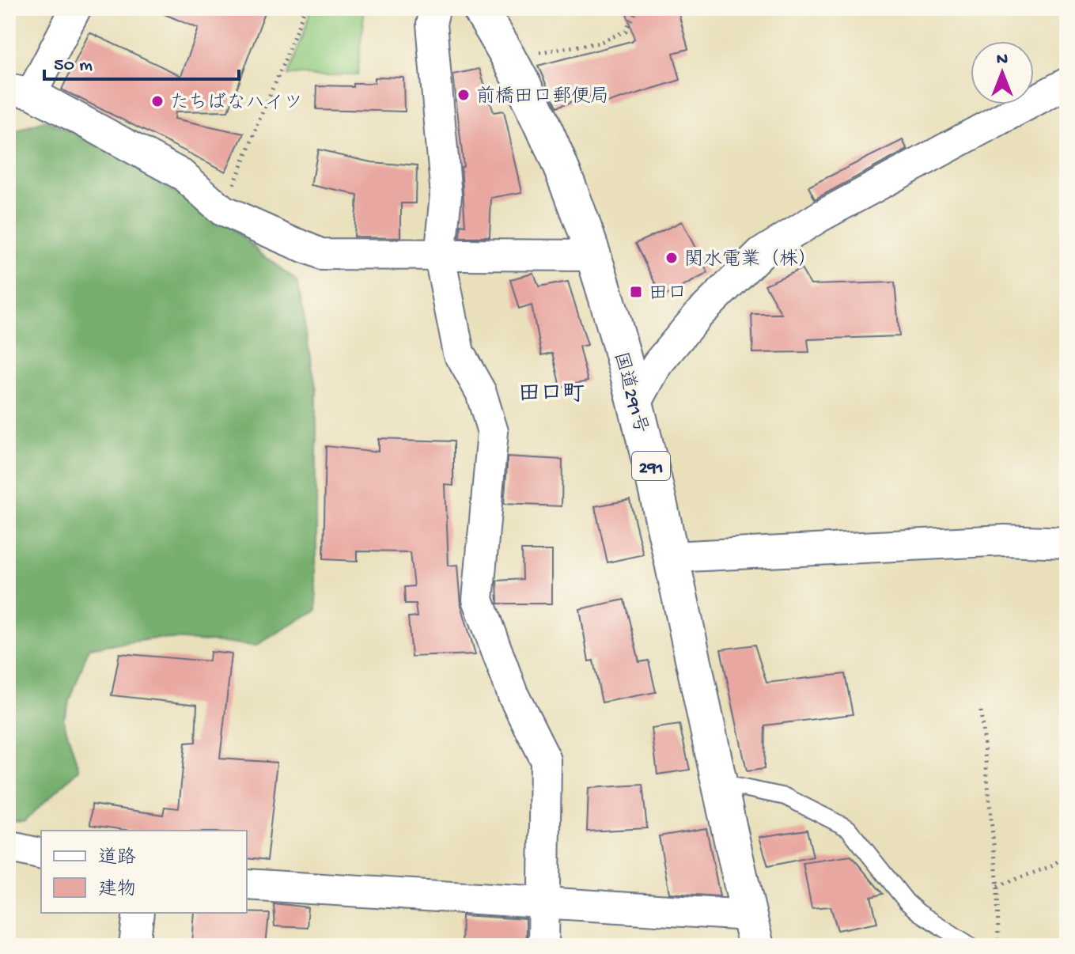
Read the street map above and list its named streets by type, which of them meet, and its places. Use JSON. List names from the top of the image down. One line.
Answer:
{"streets":{"highway":["国道291号","291"]},"districts":["田口町"],"places":{"other":["前橋田口郵便局","たちばなハイツ","関水電業（株）"],"transit":["田口"]},"legend":["道路","建物"],"scale_bar":"50 m","north":"top"}
